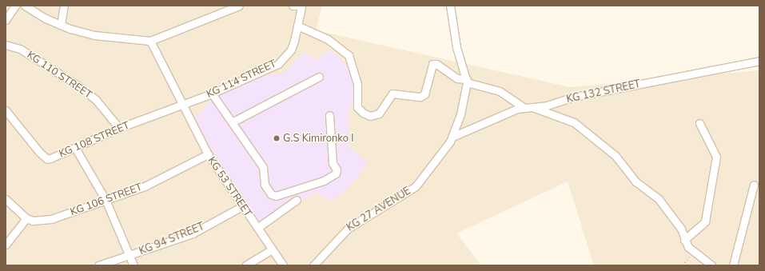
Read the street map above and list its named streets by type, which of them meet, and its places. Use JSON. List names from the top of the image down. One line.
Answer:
{"streets":{"street":["KG 110 STREET","KG 114 STREET","KG 132 STREET","KG 108 STREET","KG 53 STREET","KG 106 STREET","KG 27 AVENUE","KG 94 STREET"]},"crossings":[["KG 110 STREET","KG 108 STREET"],["KG 114 STREET","KG 108 STREET"],["KG 114 STREET","KG 53 STREET"],["KG 132 STREET","KG 27 AVENUE"],["KG 108 STREET","KG 53 STREET"],["KG 53 STREET","KG 106 STREET"],["KG 53 STREET","KG 94 STREET"]],"places":["G.S Kimironko I"]}
